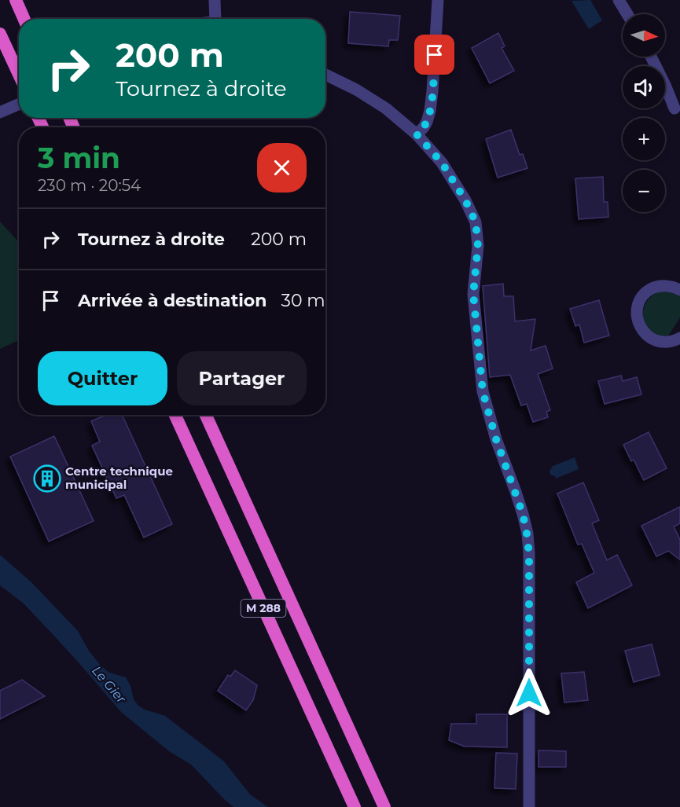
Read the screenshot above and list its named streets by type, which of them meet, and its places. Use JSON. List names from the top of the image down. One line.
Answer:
{"streets":{"highway":["M 288"]},"water":["Le Gier"],"places":{"building":["Centre technique municipal"]},"north":"right","page":{"map_buttons":["+","−"],"turn":["200 m","Tournez à droite"],"heading":["3 min","230 m · 20:54"],"list":[{"name":"Tournez à droite","value":"200 m"},{"name":"Arrivée à destination","value":"30 m"}],"buttons":["Quitter","Partager"]}}
